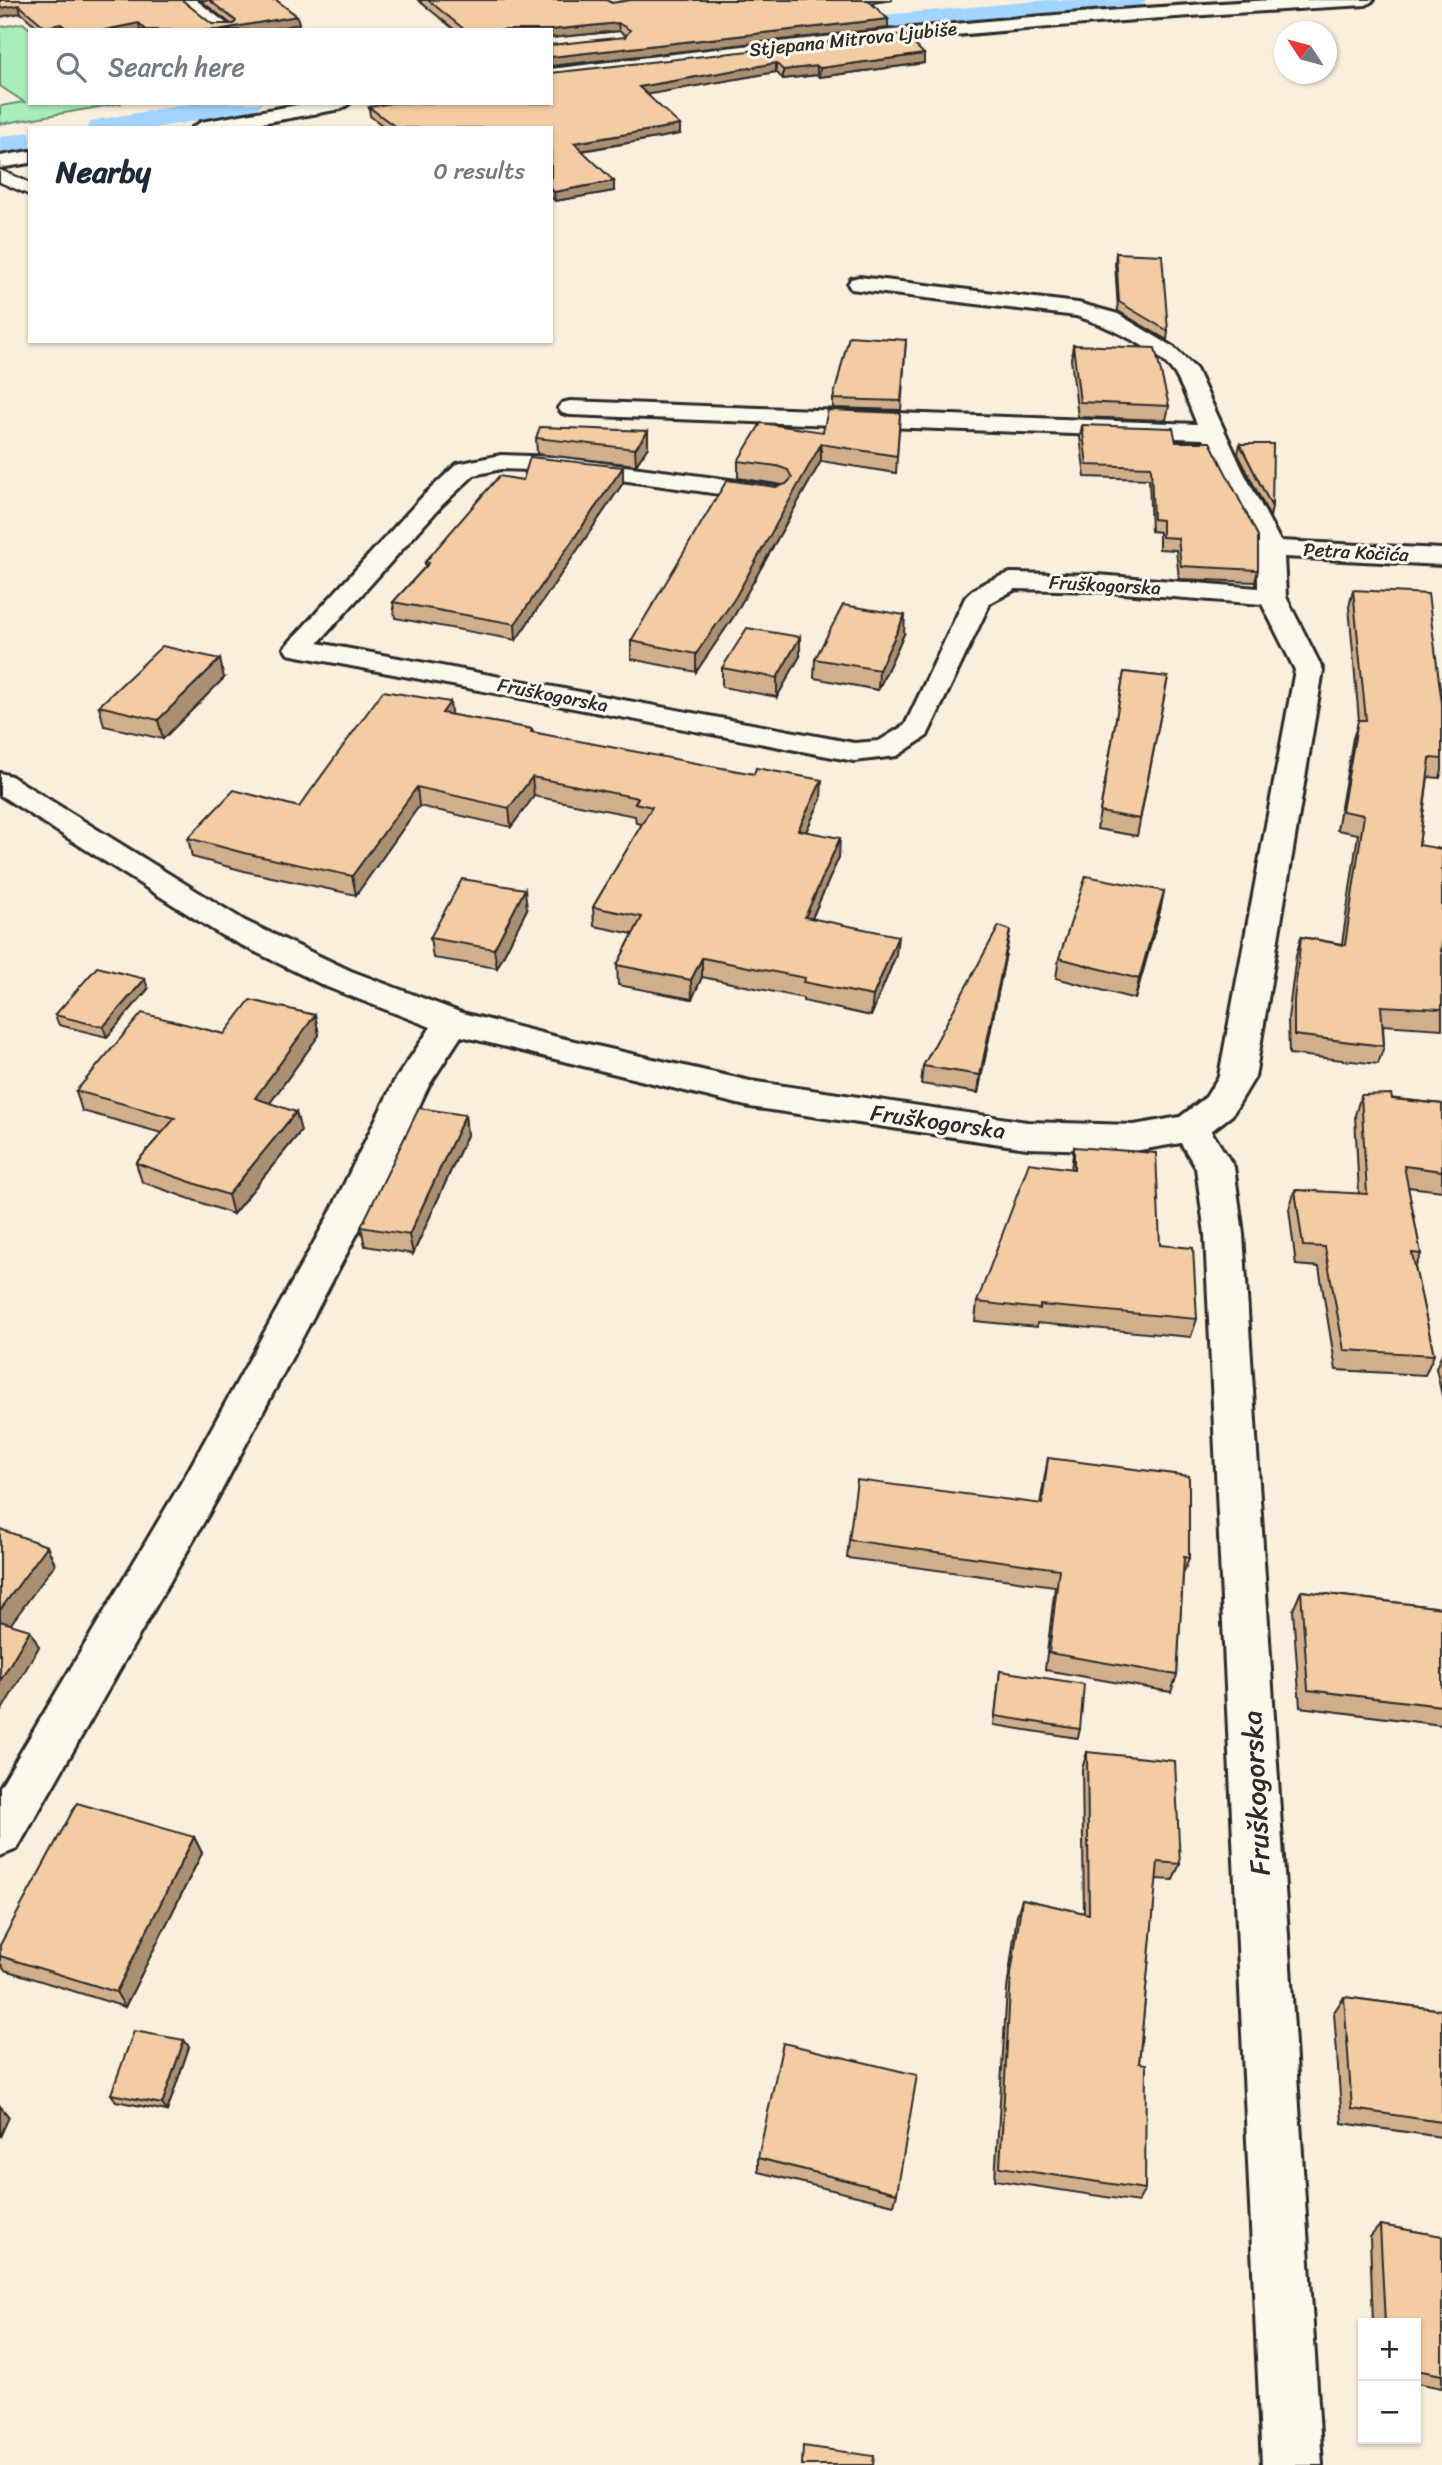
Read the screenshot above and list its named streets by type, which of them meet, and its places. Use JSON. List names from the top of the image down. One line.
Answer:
{"streets":{"street":["Stjepana Mitrova Ljubiše","Petra Kočića","Fruškogorska"]},"crossings":[["Petra Kočića","Fruškogorska"]],"north":"top left","page":{"search":"Search here","heading":["Nearby","0 results"],"map_buttons":["+","−"]}}
